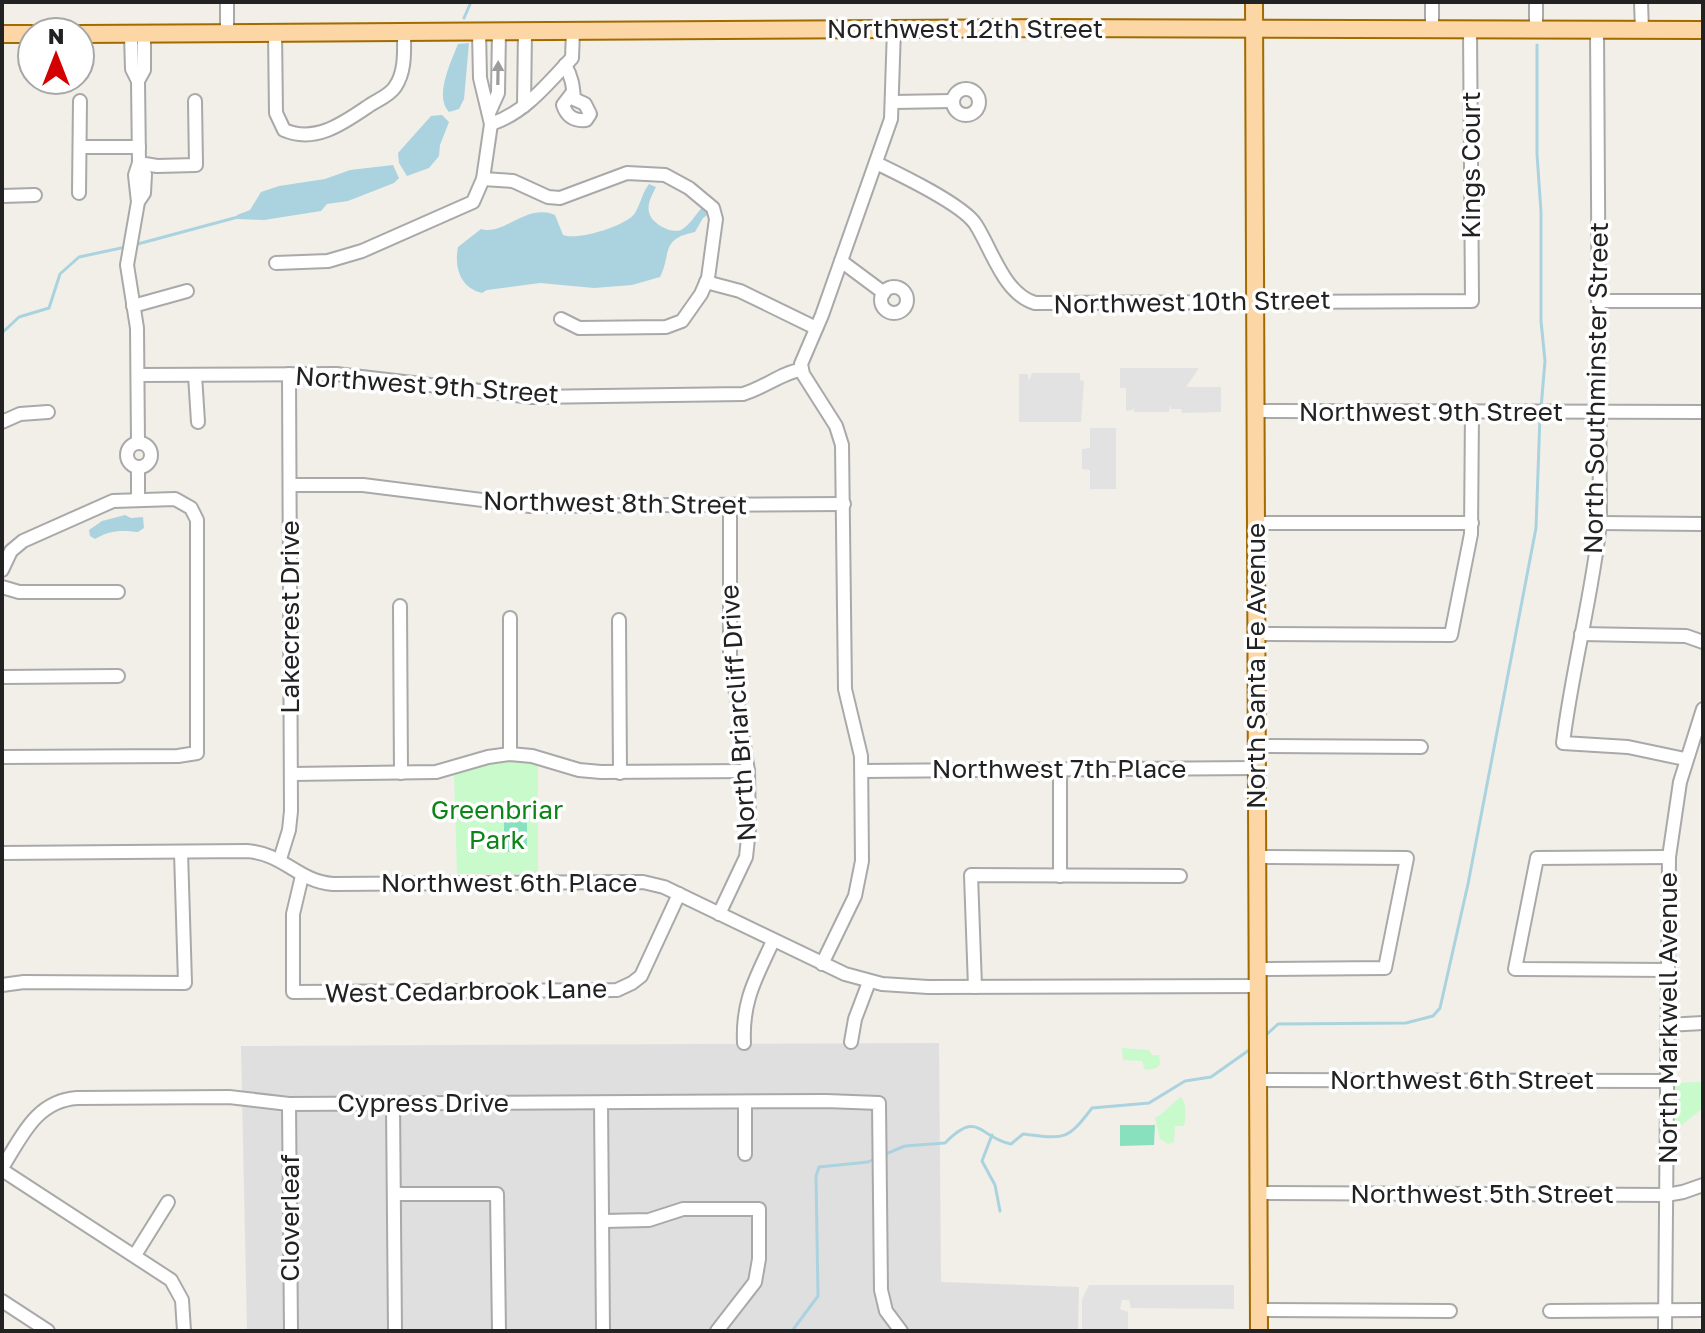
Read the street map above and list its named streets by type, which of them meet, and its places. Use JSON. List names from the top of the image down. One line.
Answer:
{"streets":{"main road":["Northwest 12th Street","North Santa Fe Avenue"],"street":["Kings Court","Northwest 10th Street","Northwest 9th Street","North Southminster Street","Northwest 8th Street","Lakecrest Drive","North Briarcliff Drive","Northwest 7th Place","Northwest 6th Place","West Cedarbrook Lane","North Markwell Avenue","Northwest 6th Street","Cypress Drive","Northwest 5th Street","Cloverleaf"]},"crossings":[["Northwest 12th Street","Kings Court"],["Northwest 12th Street","North Southminster Street"],["Northwest 12th Street","North Santa Fe Avenue"],["Kings Court","Northwest 10th Street"],["Northwest 10th Street","North Santa Fe Avenue"],["Northwest 9th Street","North Southminster Street"],["Northwest 9th Street","Lakecrest Drive"],["Northwest 9th Street","North Santa Fe Avenue"],["North Southminster Street","North Markwell Avenue"],["Northwest 8th Street","Lakecrest Drive"],["Northwest 8th Street","North Briarcliff Drive"],["Lakecrest Drive","Northwest 6th Place"],["North Santa Fe Avenue","Northwest 7th Place"],["North Santa Fe Avenue","Northwest 6th Place"],["North Santa Fe Avenue","Northwest 6th Street"],["North Santa Fe Avenue","Northwest 5th Street"],["North Briarcliff Drive","Northwest 6th Place"],["Northwest 6th Place","West Cedarbrook Lane"],["North Markwell Avenue","Northwest 6th Street"],["North Markwell Avenue","Northwest 5th Street"],["Cypress Drive","Cloverleaf"]],"parks":["Greenbriar Park"],"north":"top"}
